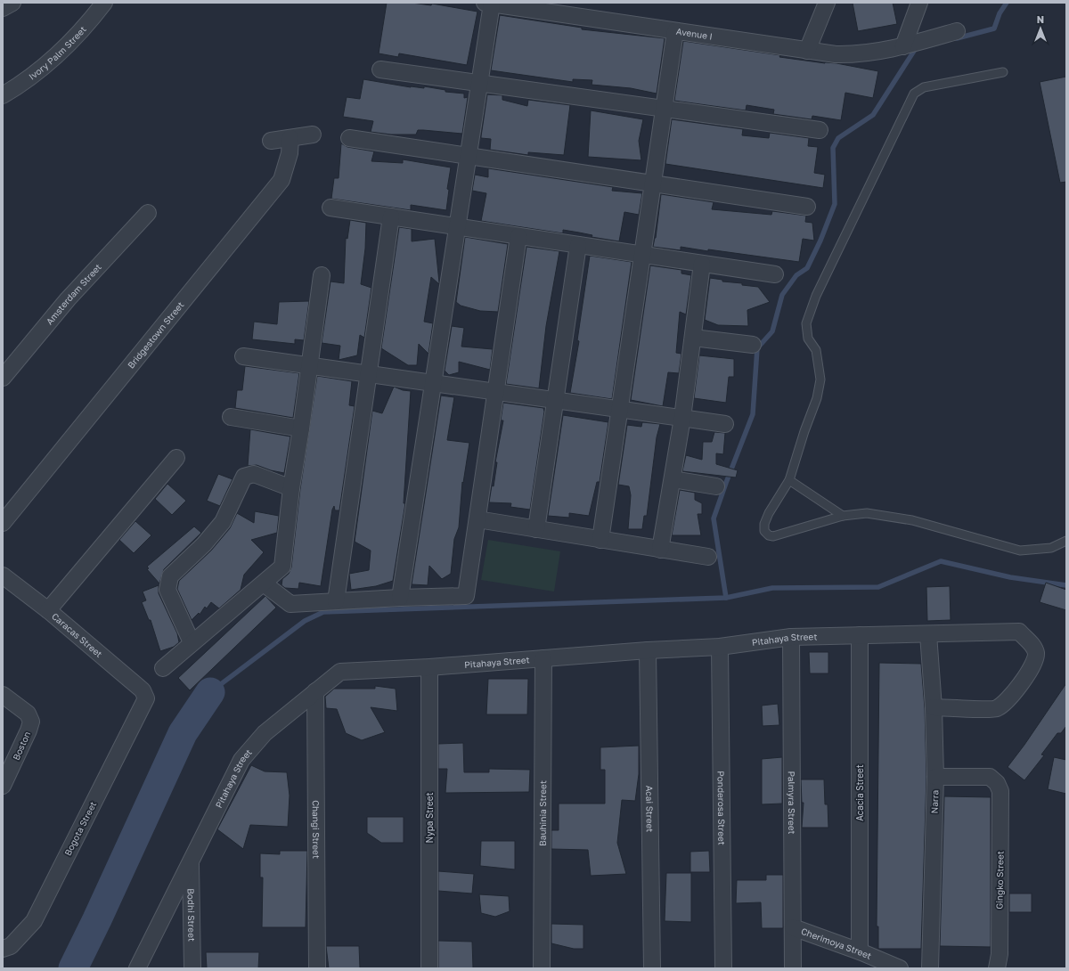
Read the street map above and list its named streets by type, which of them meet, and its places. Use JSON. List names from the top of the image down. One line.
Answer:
{"streets":{"street":["Avenue I","Ivory Palm Street","Amsterdam Street","Bridgestown Street","Caracas Street","Pitahaya Street","Boston","Acacia Street","Narra","Palmyra Street","Ponderosa Street","Acai Street","Bauhinia Street","Nypa Street","Bogota Street","Changi Street","Gingko Street","Bodhi Street","Cherimoya Street"]},"crossings":[["Caracas Street","Bogota Street"],["Pitahaya Street","Acacia Street"],["Pitahaya Street","Narra"],["Pitahaya Street","Palmyra Street"],["Pitahaya Street","Ponderosa Street"],["Pitahaya Street","Acai Street"],["Pitahaya Street","Bauhinia Street"],["Pitahaya Street","Nypa Street"],["Pitahaya Street","Changi Street"],["Pitahaya Street","Bodhi Street"],["Acacia Street","Cherimoya Street"],["Narra","Gingko Street"],["Palmyra Street","Cherimoya Street"]],"north":"top"}
